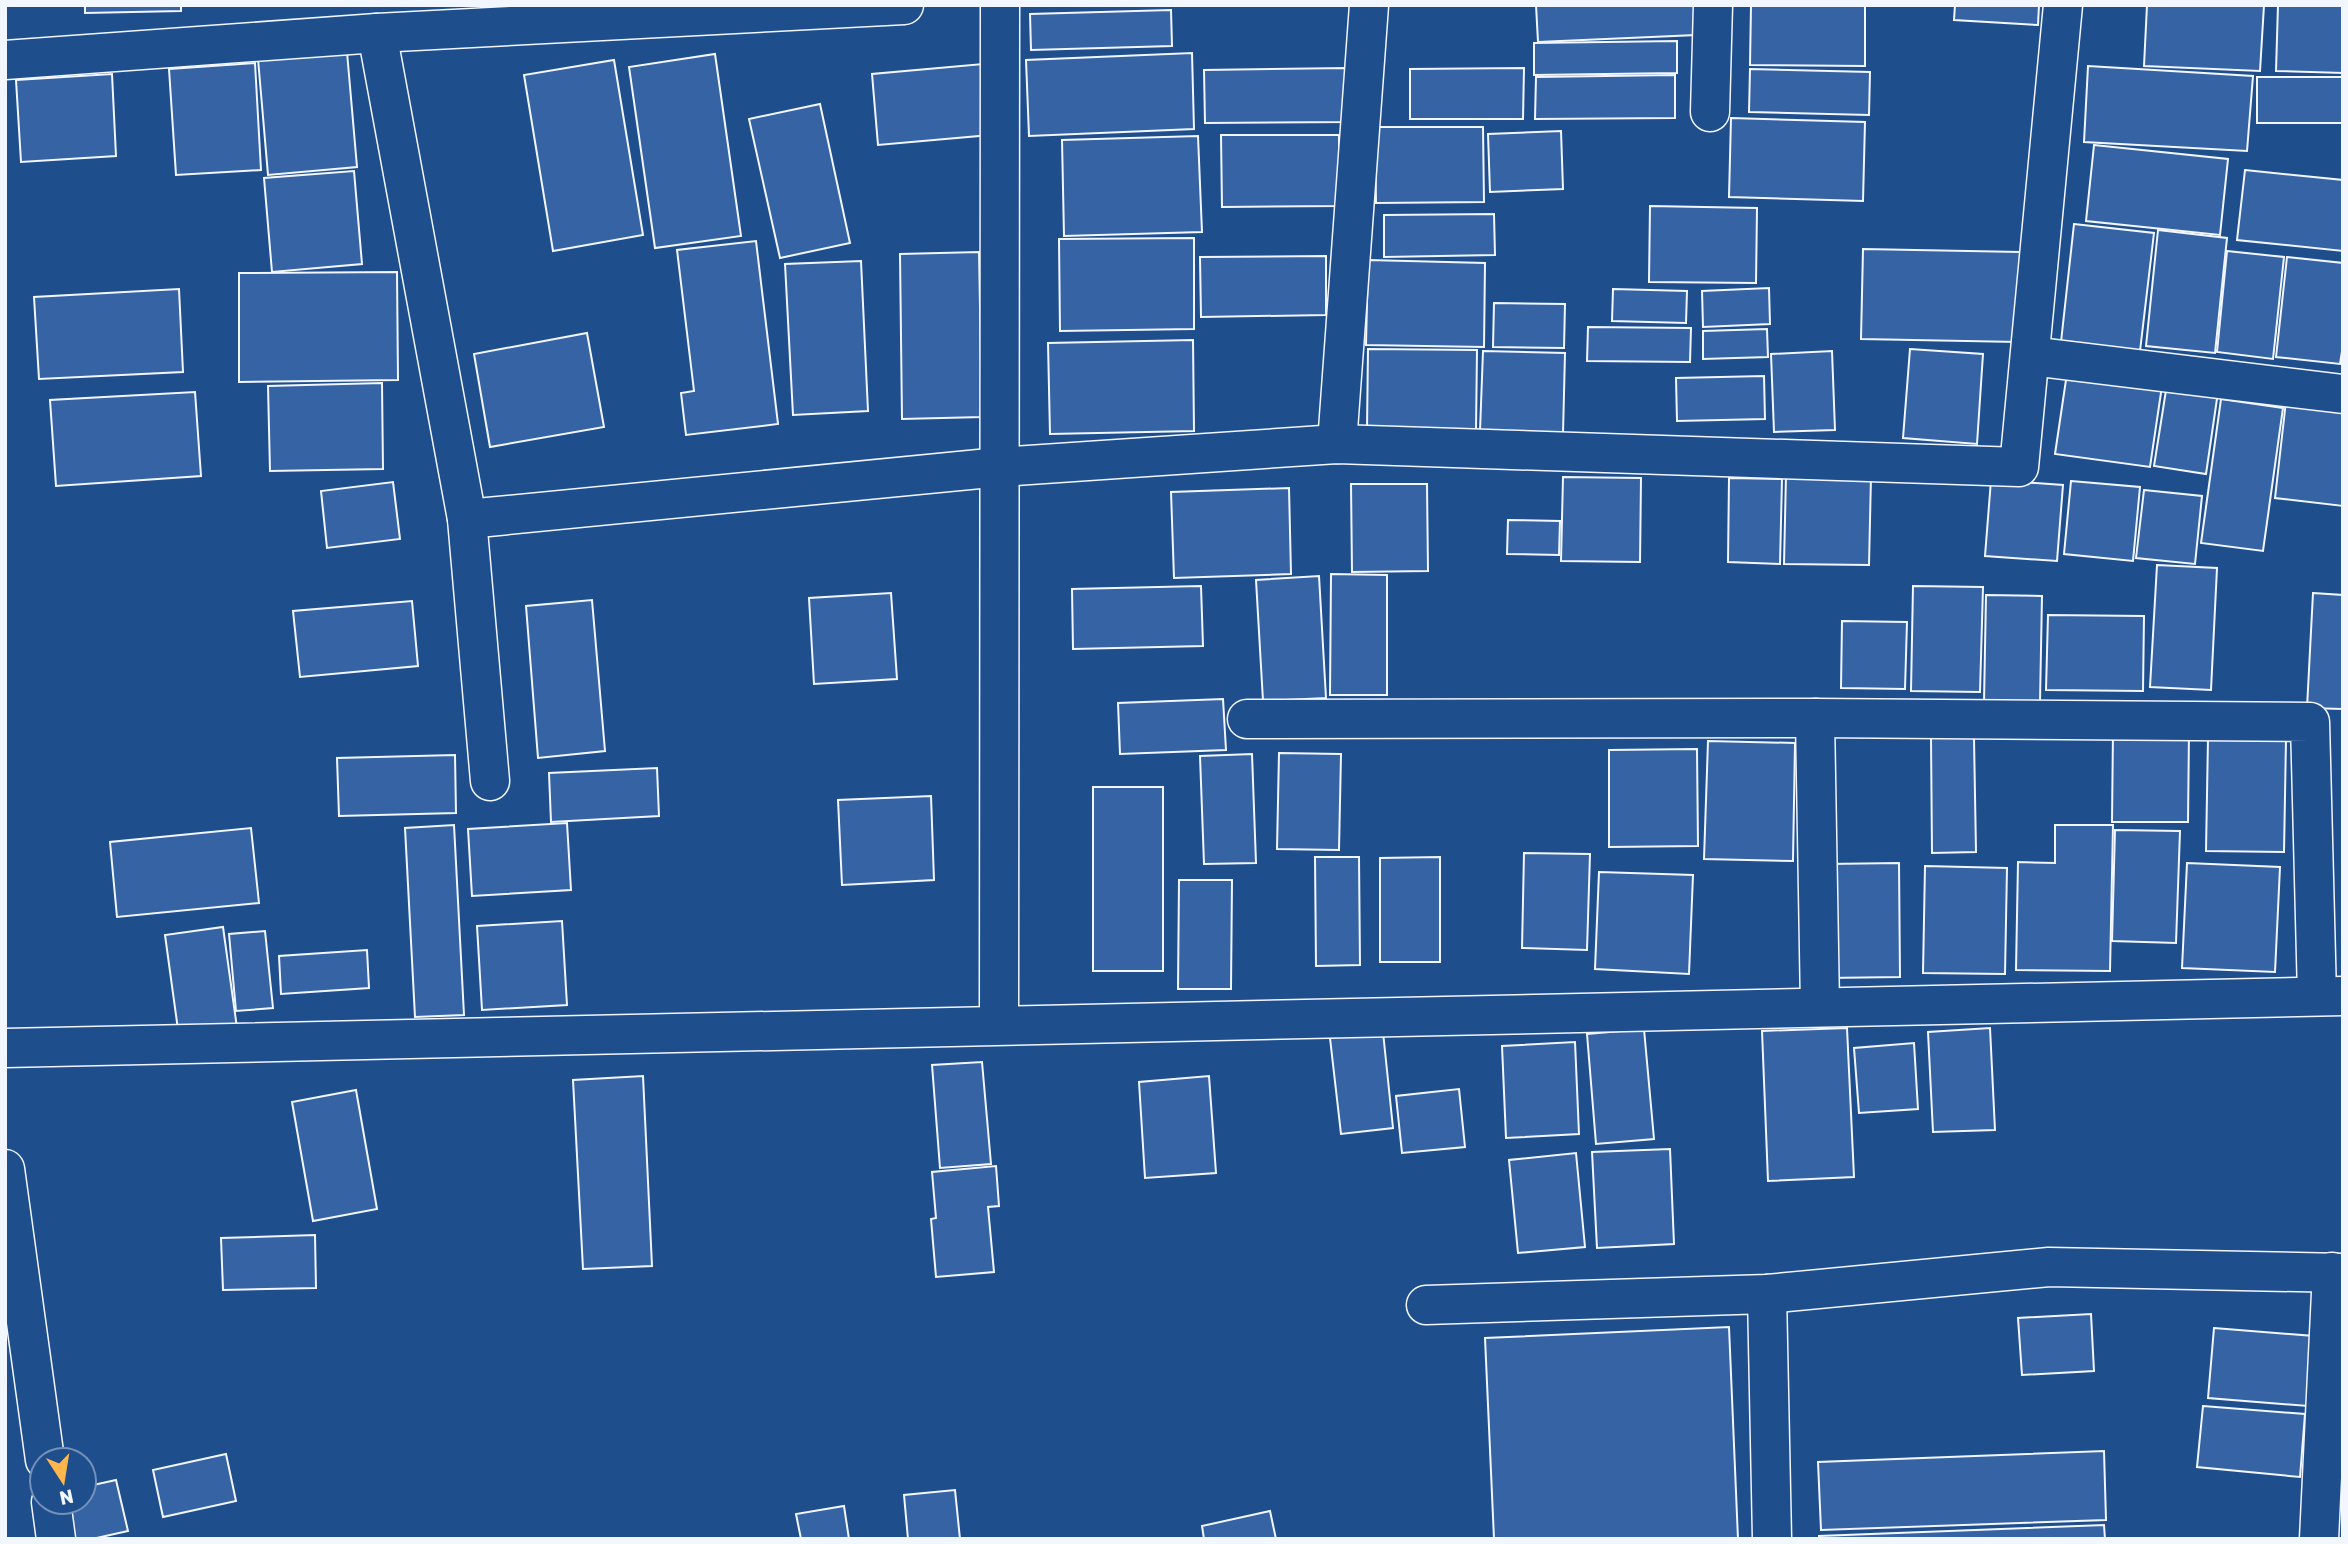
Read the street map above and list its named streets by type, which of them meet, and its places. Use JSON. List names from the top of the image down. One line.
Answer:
{"north":"bottom"}
